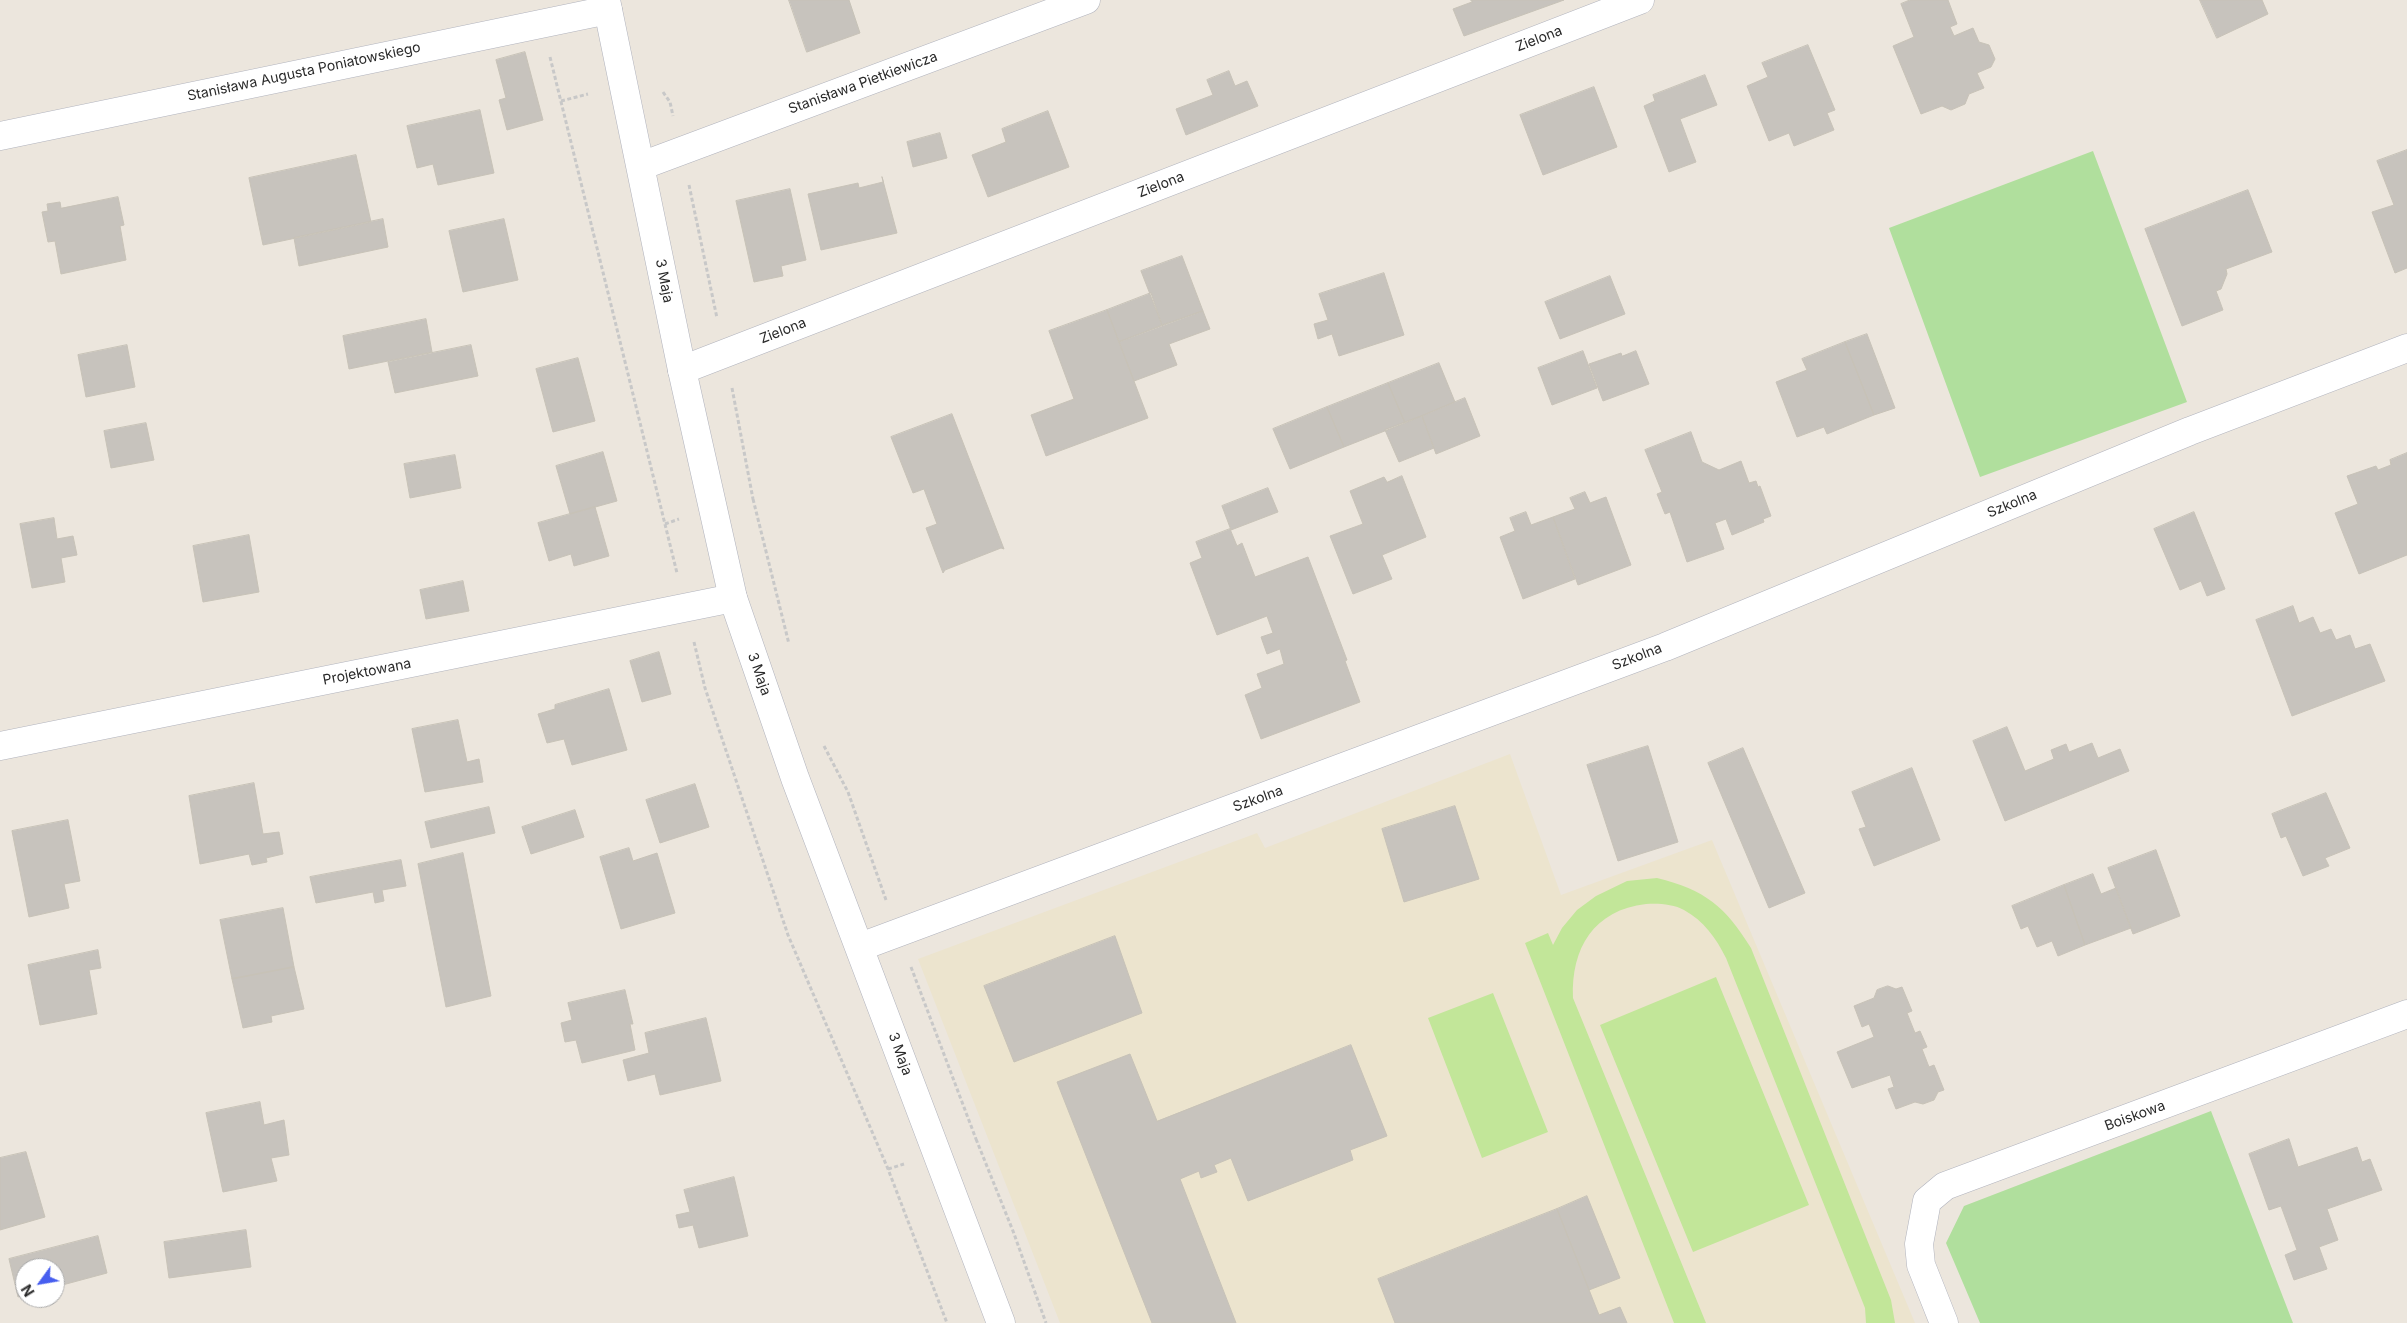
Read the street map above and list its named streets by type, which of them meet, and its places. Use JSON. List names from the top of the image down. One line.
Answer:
{"streets":{"street":["Zielona","Stanisława Augusta Poniatowskiego","Stanisława Pietkiewicza","3 Maja","Szkolna","Projektowana","Boiskowa"]},"crossings":[["Zielona","3 Maja"],["Stanisława Augusta Poniatowskiego","3 Maja"],["Stanisława Pietkiewicza","3 Maja"],["3 Maja","Szkolna"],["3 Maja","Projektowana"]],"north":"bottom left"}
